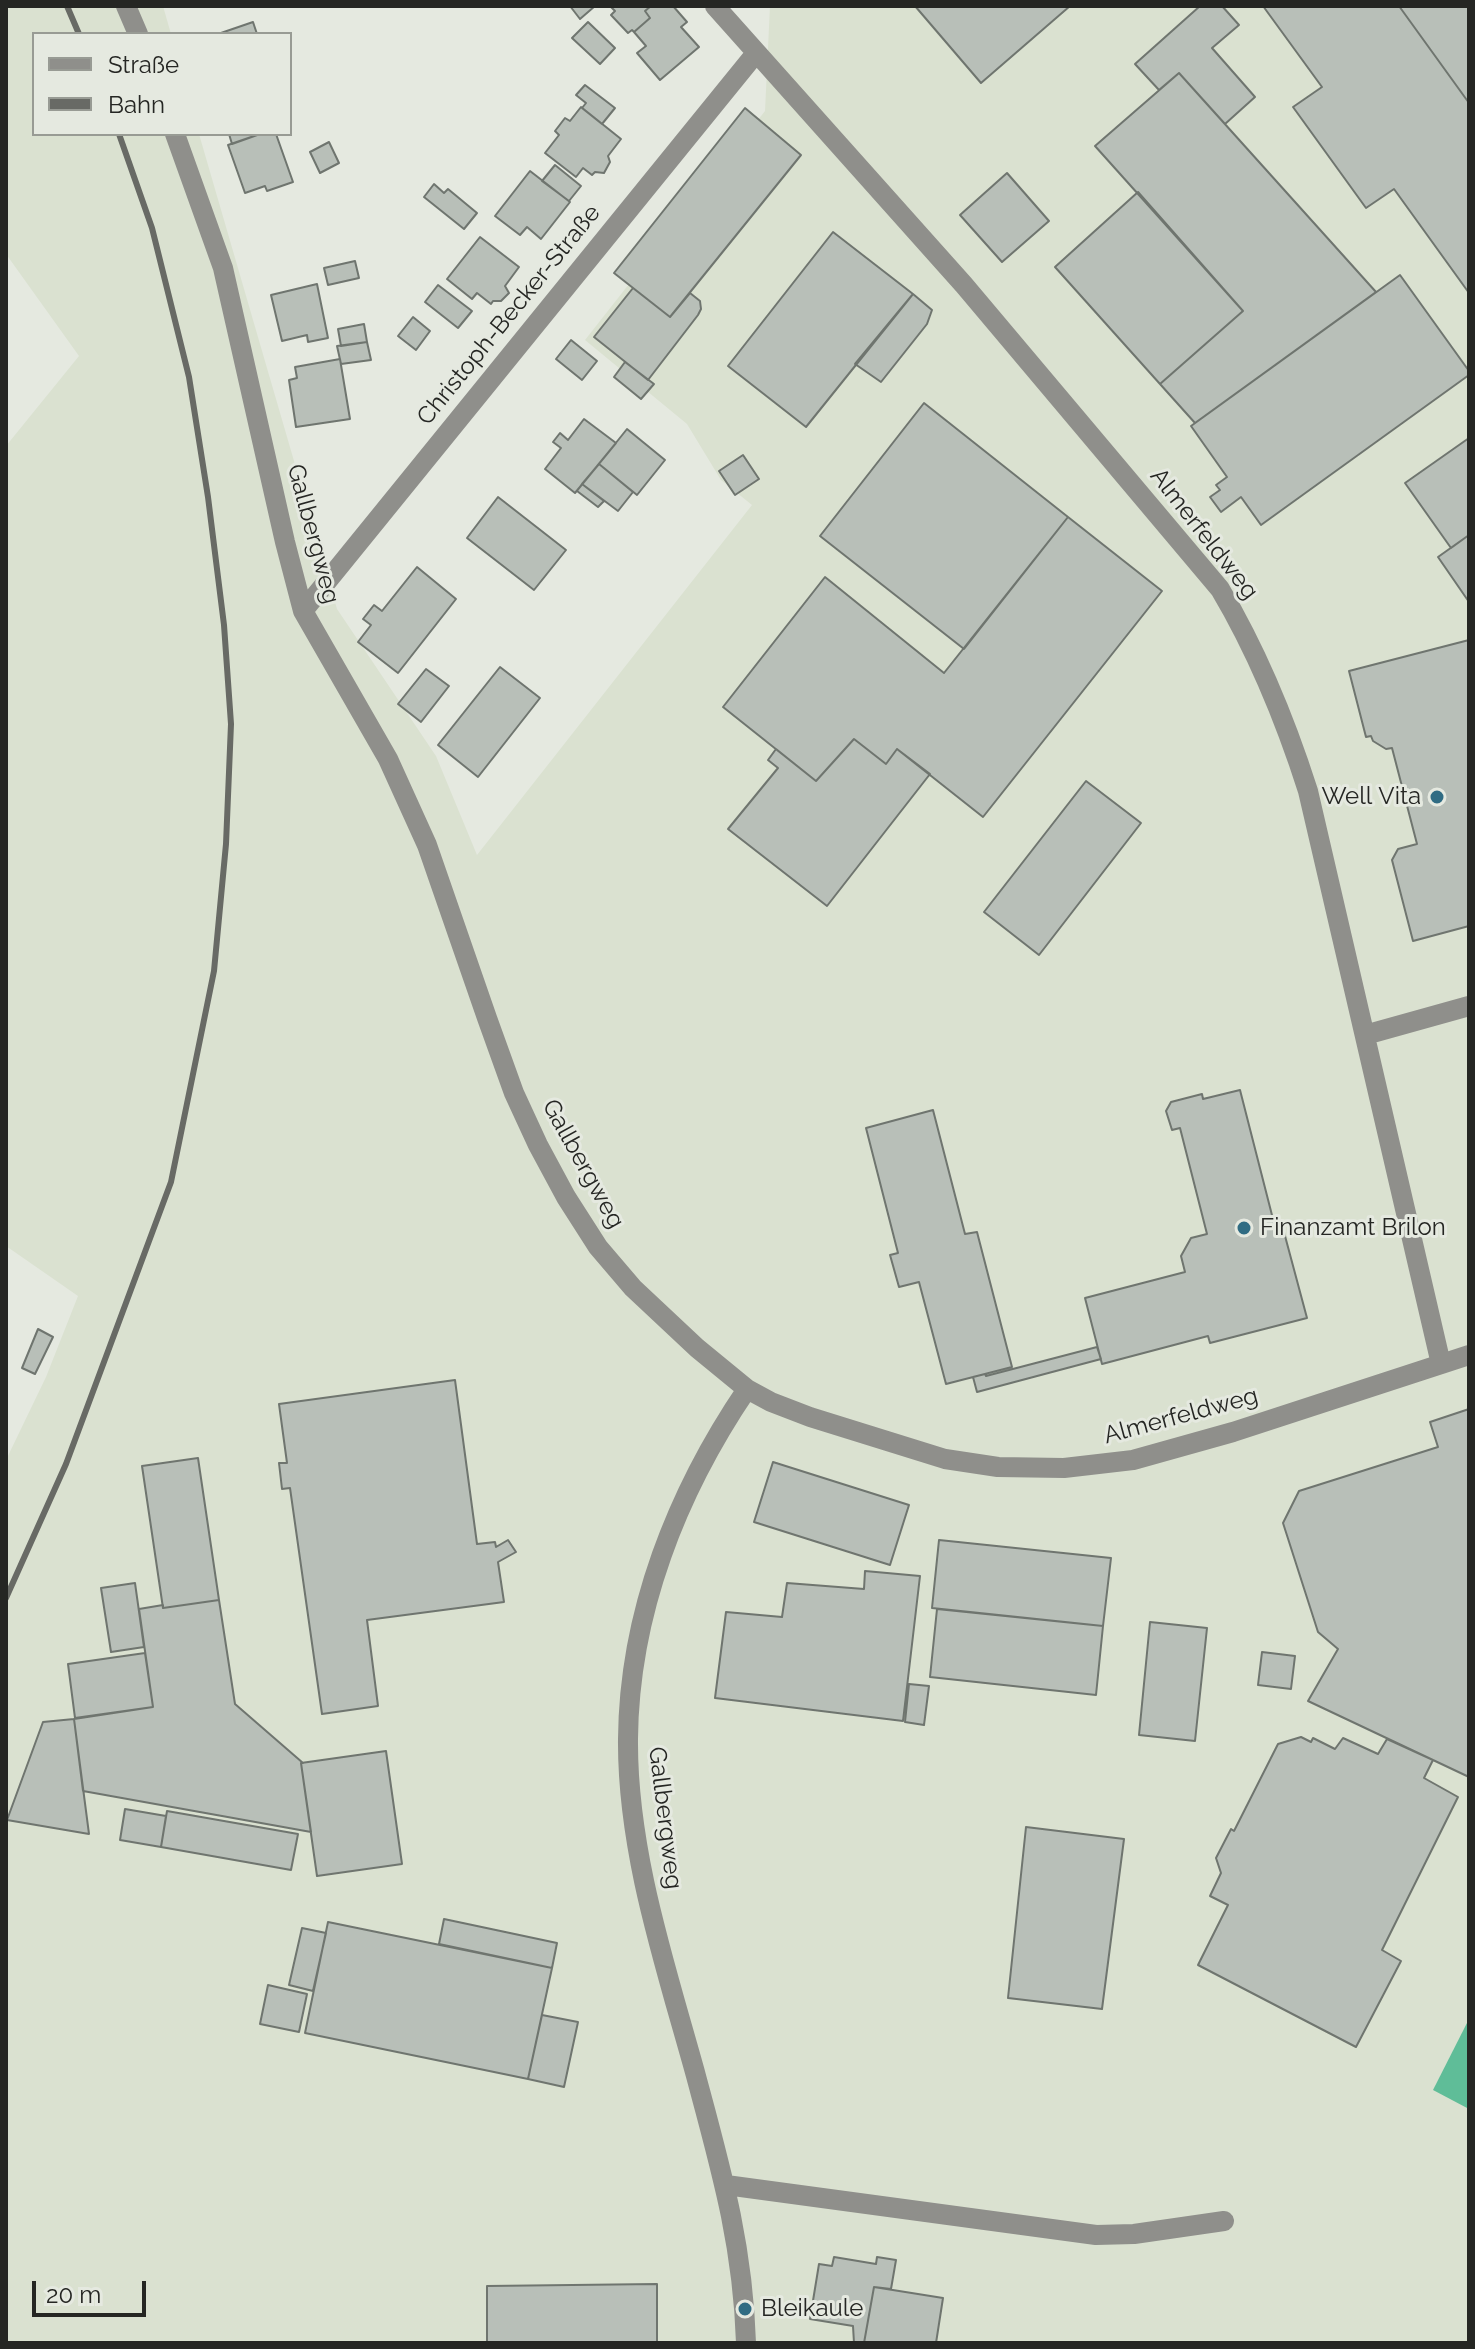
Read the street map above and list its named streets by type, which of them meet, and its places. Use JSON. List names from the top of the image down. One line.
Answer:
{"streets":{"street":["Christoph-Becker-Straße","Gallbergweg","Almerfeldweg"]},"crossings":[["Christoph-Becker-Straße","Gallbergweg"],["Christoph-Becker-Straße","Almerfeldweg"],["Gallbergweg","Almerfeldweg"]],"places":["Well Vita","Finanzamt Brilon","Bleikaule"],"legend":["Straße","Bahn"],"scale_bar":"20 m"}
